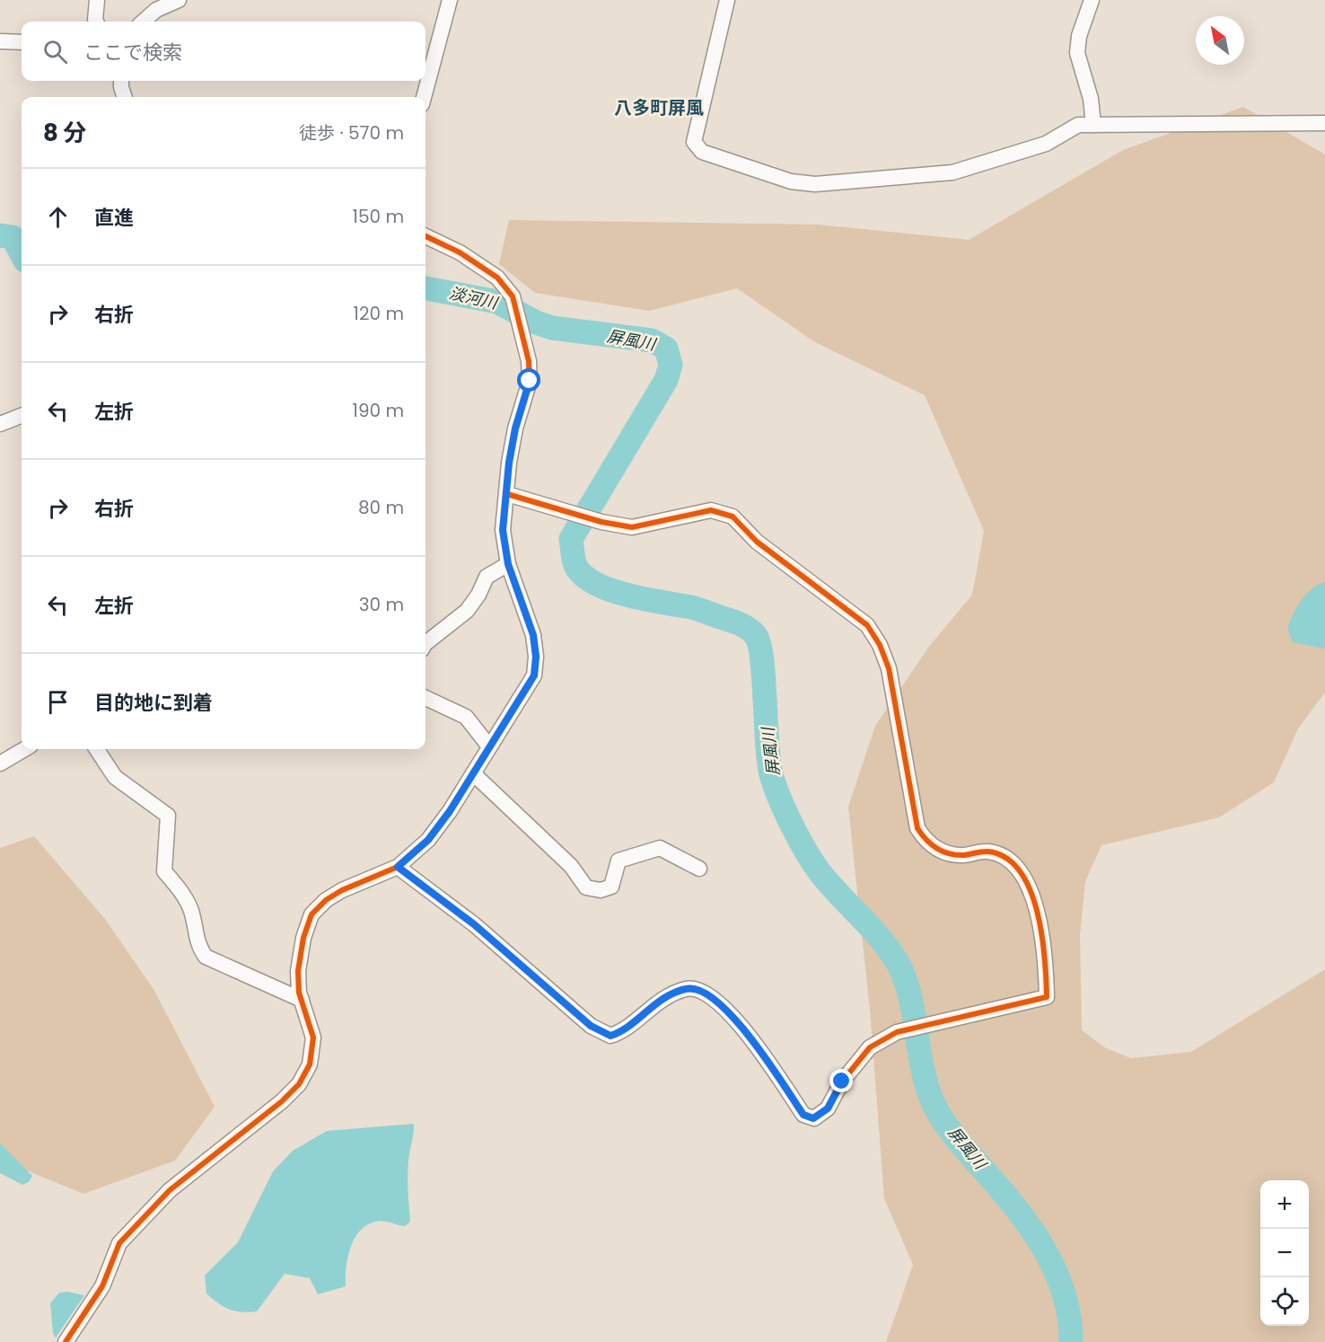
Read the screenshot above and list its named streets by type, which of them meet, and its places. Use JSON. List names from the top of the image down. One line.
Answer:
{"districts":["八多町屏風"],"water":["淡河川","屏風川"],"north":"top left","page":{"search":"ここで検索","heading":["8 分","徒歩 · 570 m"],"list":[["直進","150 m"],["右折","120 m"],["左折","190 m"],["右折","80 m"],["左折","30 m"],"目的地に到着"],"map_buttons":["+","−"]}}
